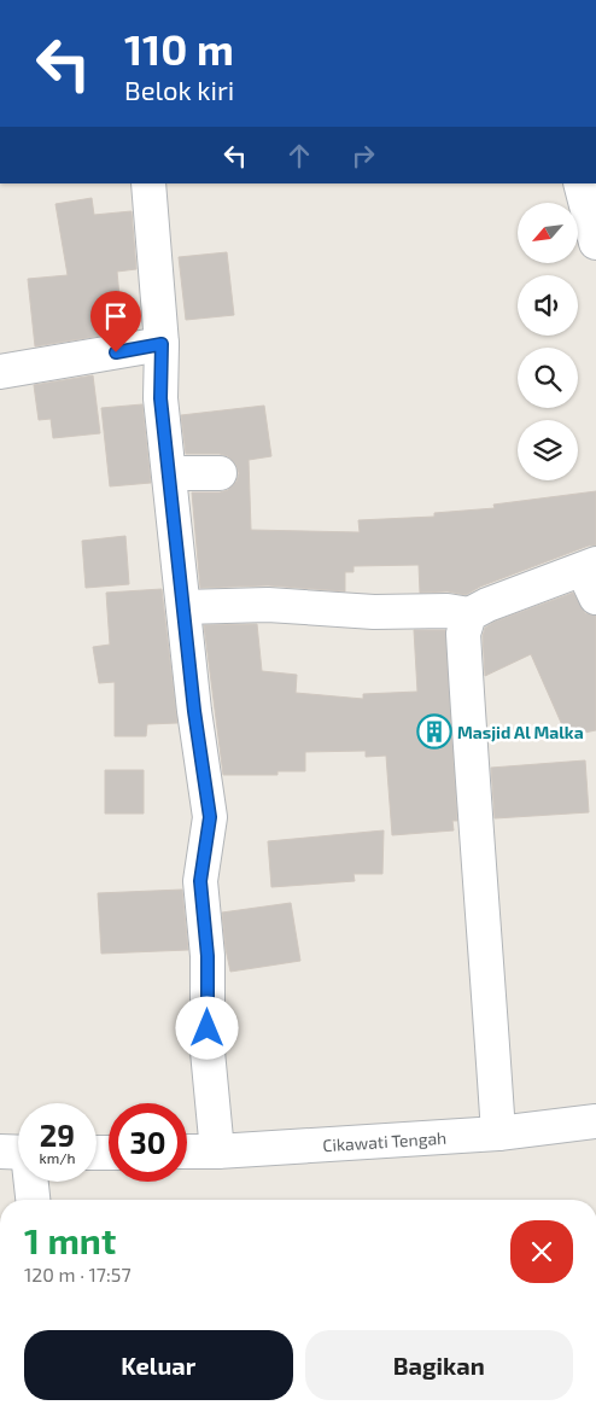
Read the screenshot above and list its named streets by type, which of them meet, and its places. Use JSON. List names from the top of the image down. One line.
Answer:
{"streets":{"street":["Cikawati Tengah"]},"places":{"building":["Masjid Al Malka"]},"north":"bottom left","page":{"turn":["110 m","Belok kiri"],"speed":"29 km/h","limit":"30","heading":["1 mnt","120 m · 17:57"],"buttons":["Keluar","Bagikan"]}}
